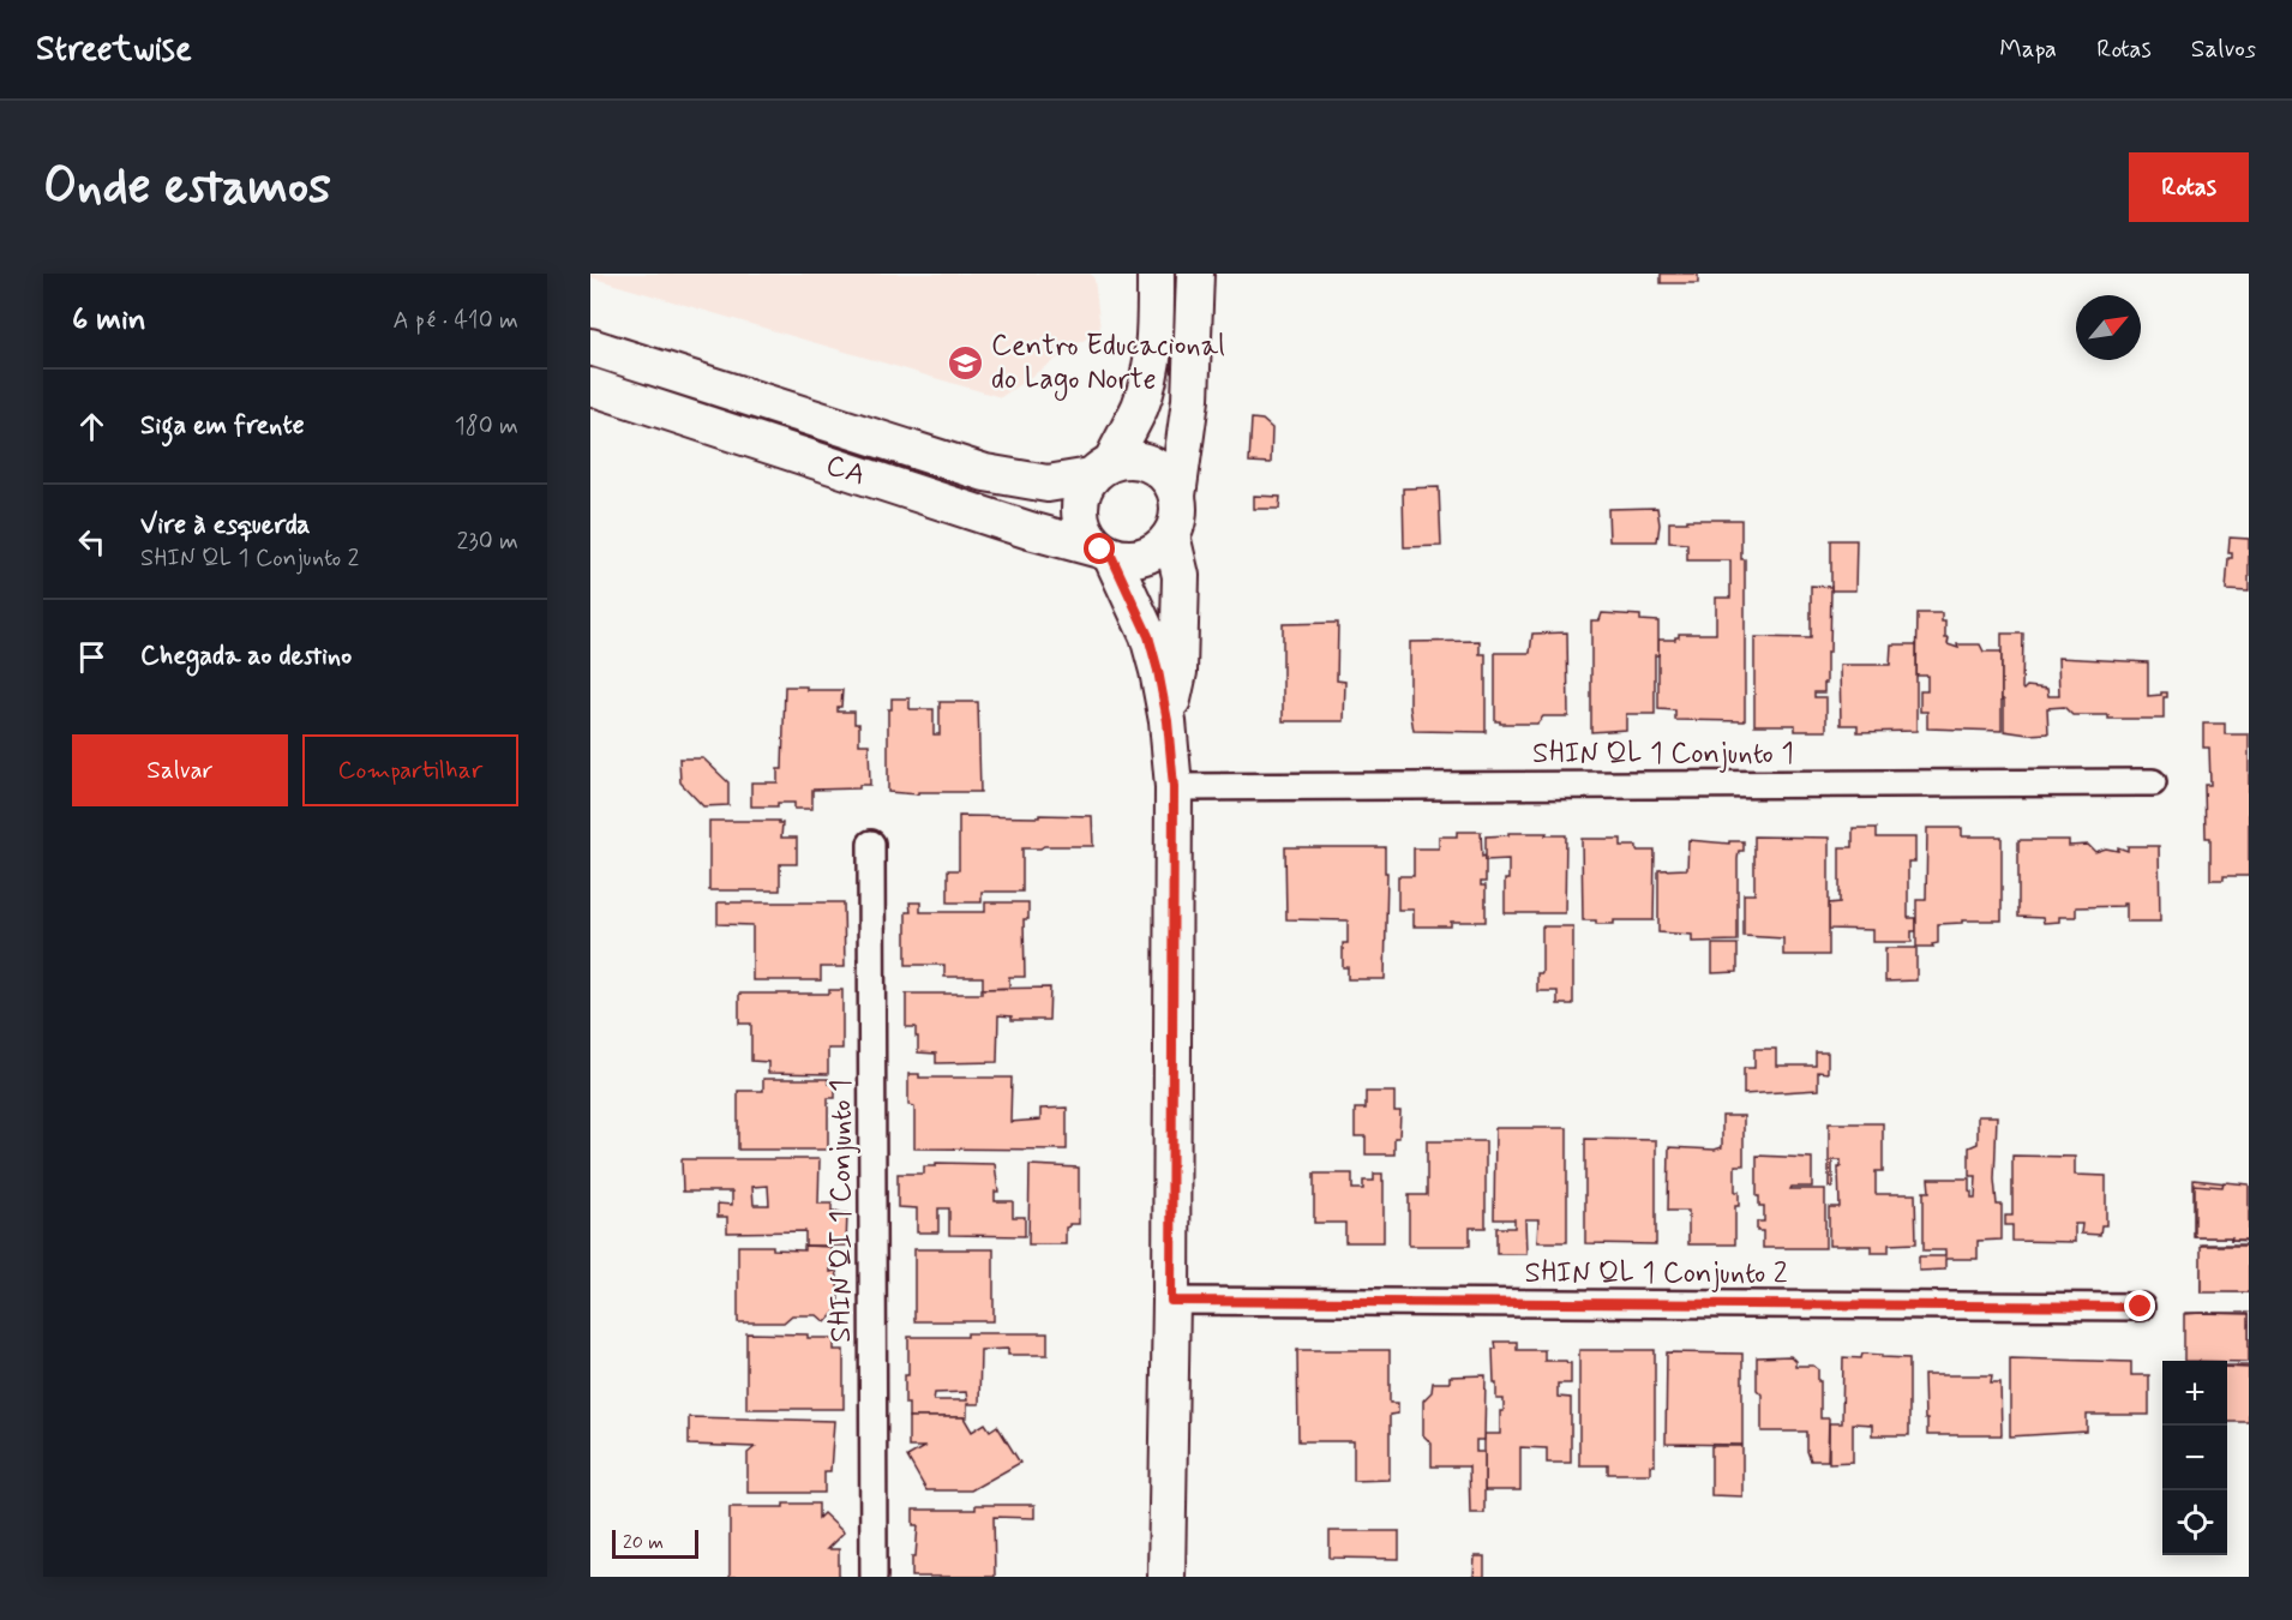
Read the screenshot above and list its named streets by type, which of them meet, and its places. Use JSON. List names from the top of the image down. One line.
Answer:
{"streets":{"street":["CA","SHIN QL 1 Conjunto 1","SHIN QI 1 Conjunto 1","SHIN QL 1 Conjunto 2"]},"places":{"school or university":["Centro Educacional do Lago Norte"]},"scale_bar":"20 m","north":"top right","page":{"header":"Streetwise","nav":["Mapa","Rotas","Salvos"],"buttons":["Rotas",["Salvar","Compartilhar"]],"title":"Onde estamos","heading":["6 min","A pé · 410 m"],"list":[["Siga em frente","180 m"],["Vire à esquerda","SHIN QL 1 Conjunto 2","230 m"],"Chegada ao destino"],"map_buttons":["+","−"],"scale":"20 m"}}
